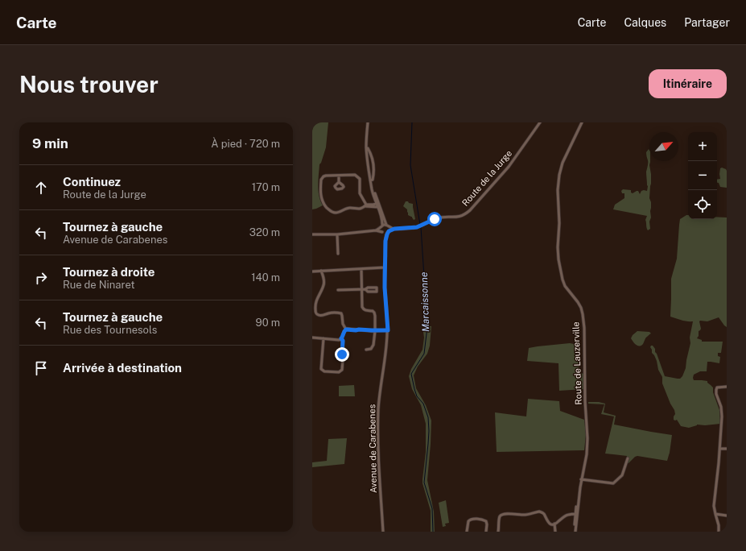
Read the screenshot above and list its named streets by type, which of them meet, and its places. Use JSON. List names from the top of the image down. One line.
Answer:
{"streets":{"street":["Route de la Jurge","Route de Lauzerville","Avenue de Carabenes"]},"crossings":[["Route de la Jurge","Avenue de Carabenes"]],"water":["Marcaissonne"],"north":"top right","page":{"header":"Carte","nav":["Carte","Calques","Partager"],"buttons":"Itinéraire","title":"Nous trouver","heading":["9 min","À pied · 720 m"],"map_buttons":["+","−"],"list":[["Continuez","Route de la Jurge","170 m"],["Tournez à gauche","Avenue de Carabenes","320 m"],["Tournez à droite","Rue de Ninaret","140 m"],["Tournez à gauche","Rue des Tournesols","90 m"],"Arrivée à destination"]}}
